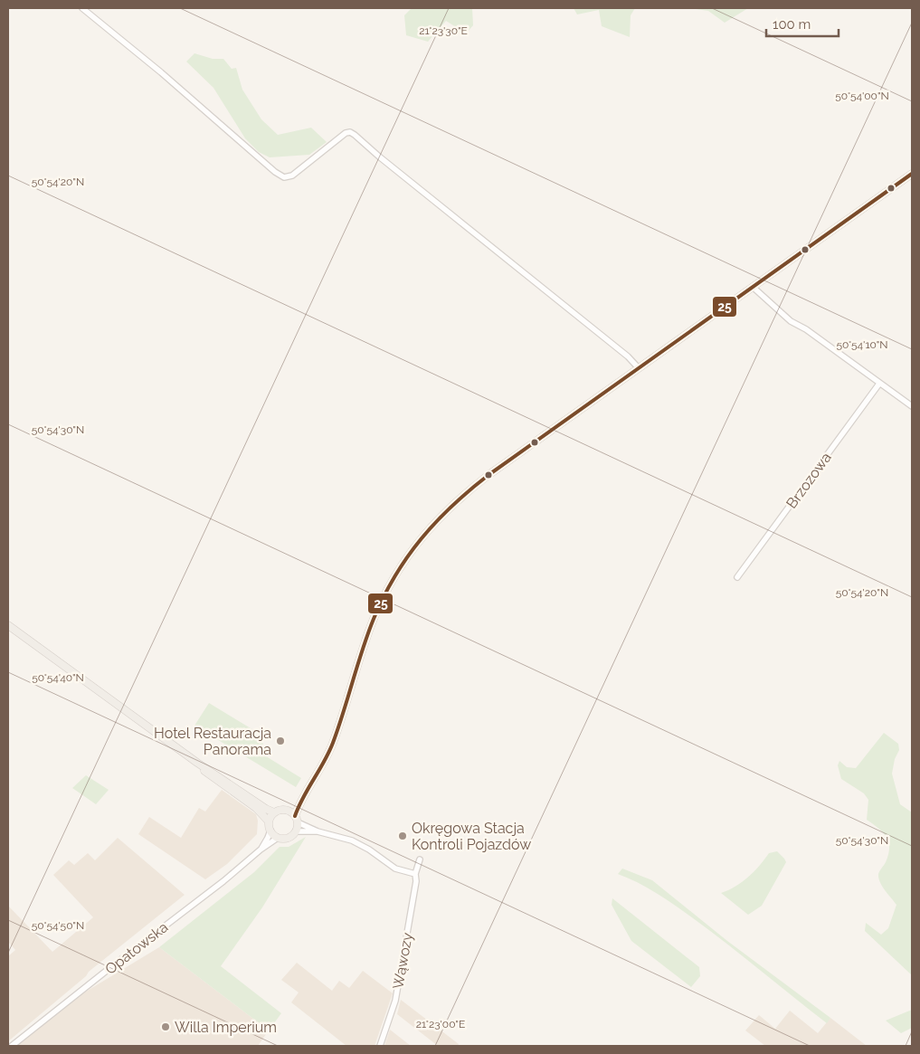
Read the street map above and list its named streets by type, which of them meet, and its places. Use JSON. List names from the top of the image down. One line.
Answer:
{"streets":{"street":["Brzozowa","Opatowska","Wąwozy"]},"places":["Hotel Restauracja Panorama","Okręgowa Stacja Kontroli Pojazdów","Willa Imperium"],"lines":["transit line 25"],"scale_bar":"100 m","coordinates":["21°23'30\"E","50°54'00\"N","50°54'20\"N","50°54'10\"N","50°54'30\"N","50°54'40\"N","50°54'50\"N","21°23'00\"E"]}
